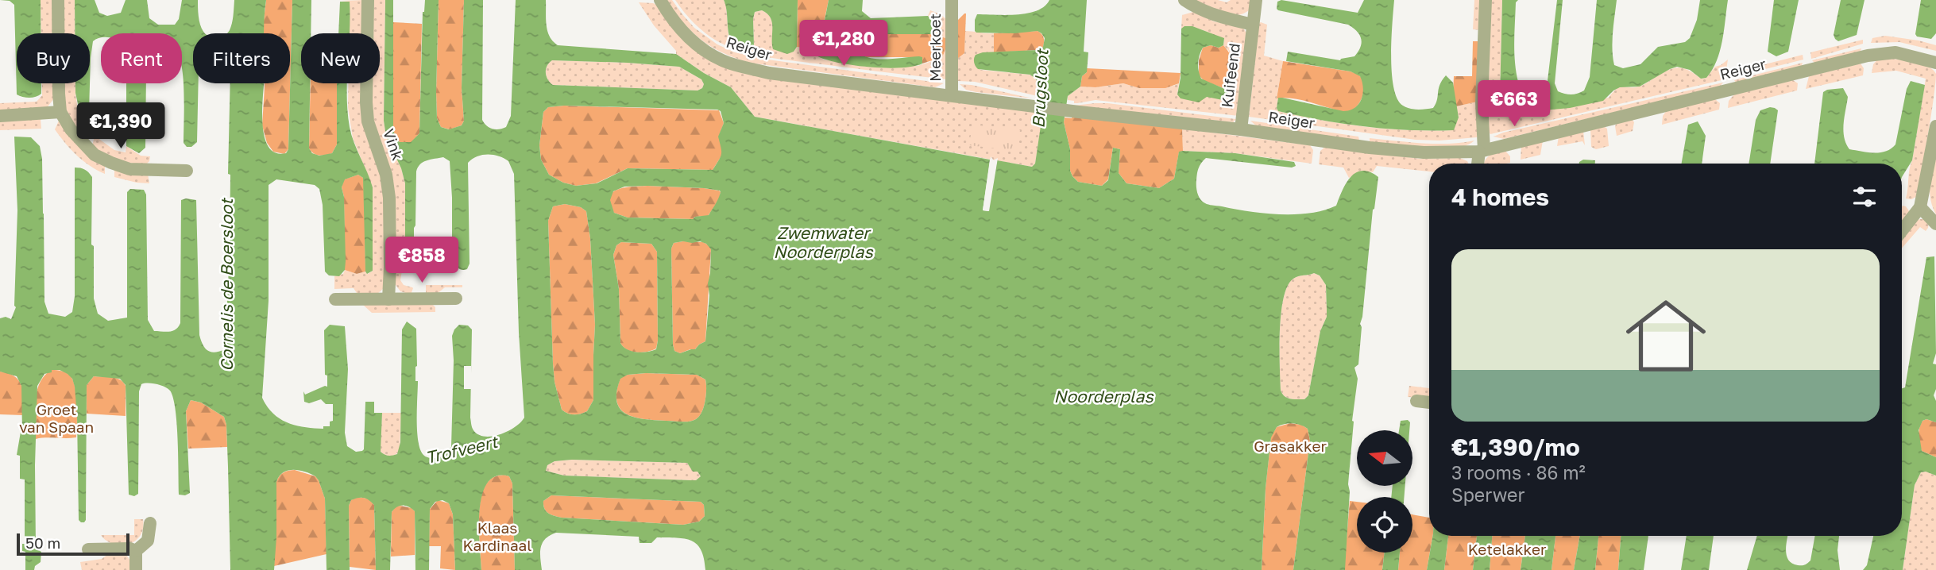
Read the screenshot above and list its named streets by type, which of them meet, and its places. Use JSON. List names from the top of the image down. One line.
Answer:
{"streets":{"street":["Meerkoet","Reiger","Kuifeend","Vink"]},"crossings":[["Meerkoet","Reiger"],["Reiger","Kuifeend"]],"water":["Brugsloot","Zwemwater Noorderplas","Cornelis de Boersloot","Noorderplas","Trofveert"],"parks":["Groet van Spaan","Grasakker","Klaas Kardinaal","Ketelakker"],"scale_bar":"50 m","north":"left","page":{"price":["€1,280","€663","€1,390","€858"],"chip":["Buy","Rent","Filters","New"],"heading":"4 homes","list":[{"name":"€1,390/mo","note":"3 rooms · 86 m² · Sperwer"}],"scale":"50 m"}}
